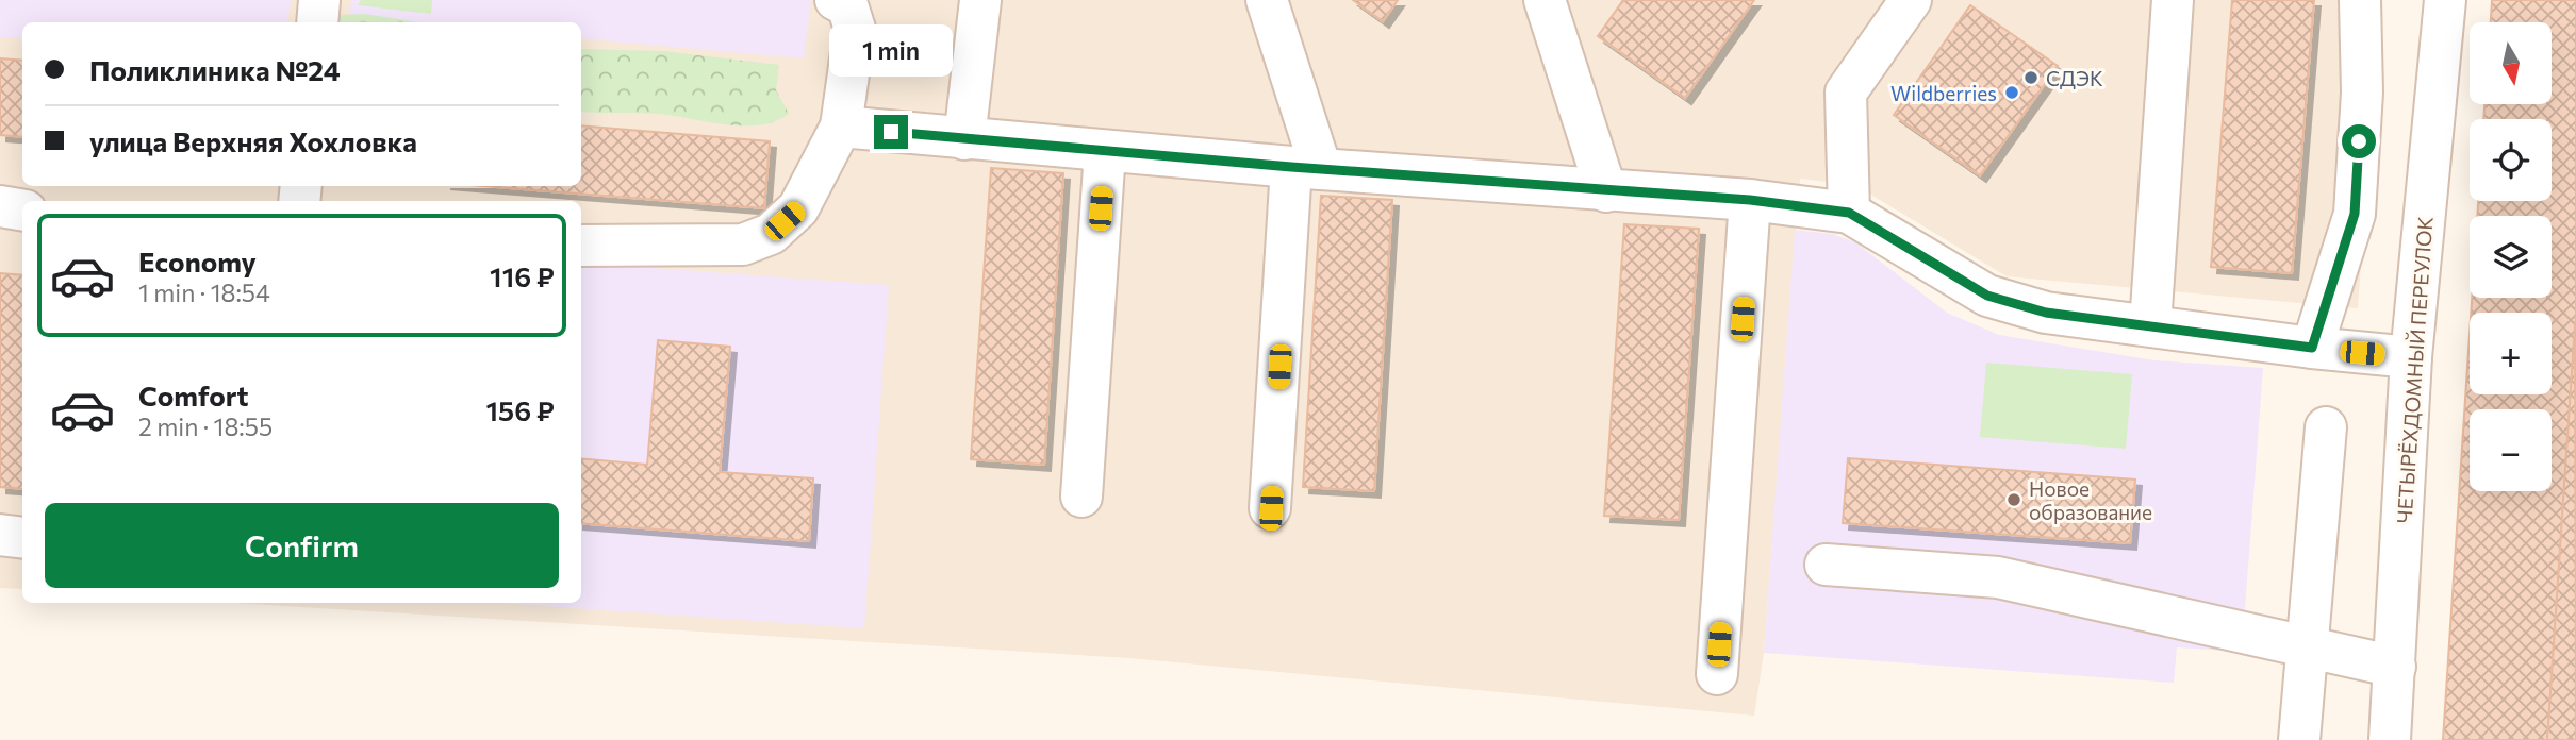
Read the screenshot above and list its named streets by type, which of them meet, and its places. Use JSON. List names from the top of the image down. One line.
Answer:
{"streets":{"street":["ЧЕТЫРЁХДОМНЫЙ ПЕРЕУЛОК"]},"places":["СДЭК","Wildberries","Новое образование"],"north":"bottom","page":{"map_buttons":["+","−"],"banner":["Поликлиника №24","улица Верхняя Хохловка"],"bubble":"1 min","list":[{"name":"Economy","note":"1 min · 18:54","value":"116 ₽"},{"name":"Comfort","note":"2 min · 18:55","value":"156 ₽"}],"buttons":"Confirm"}}
